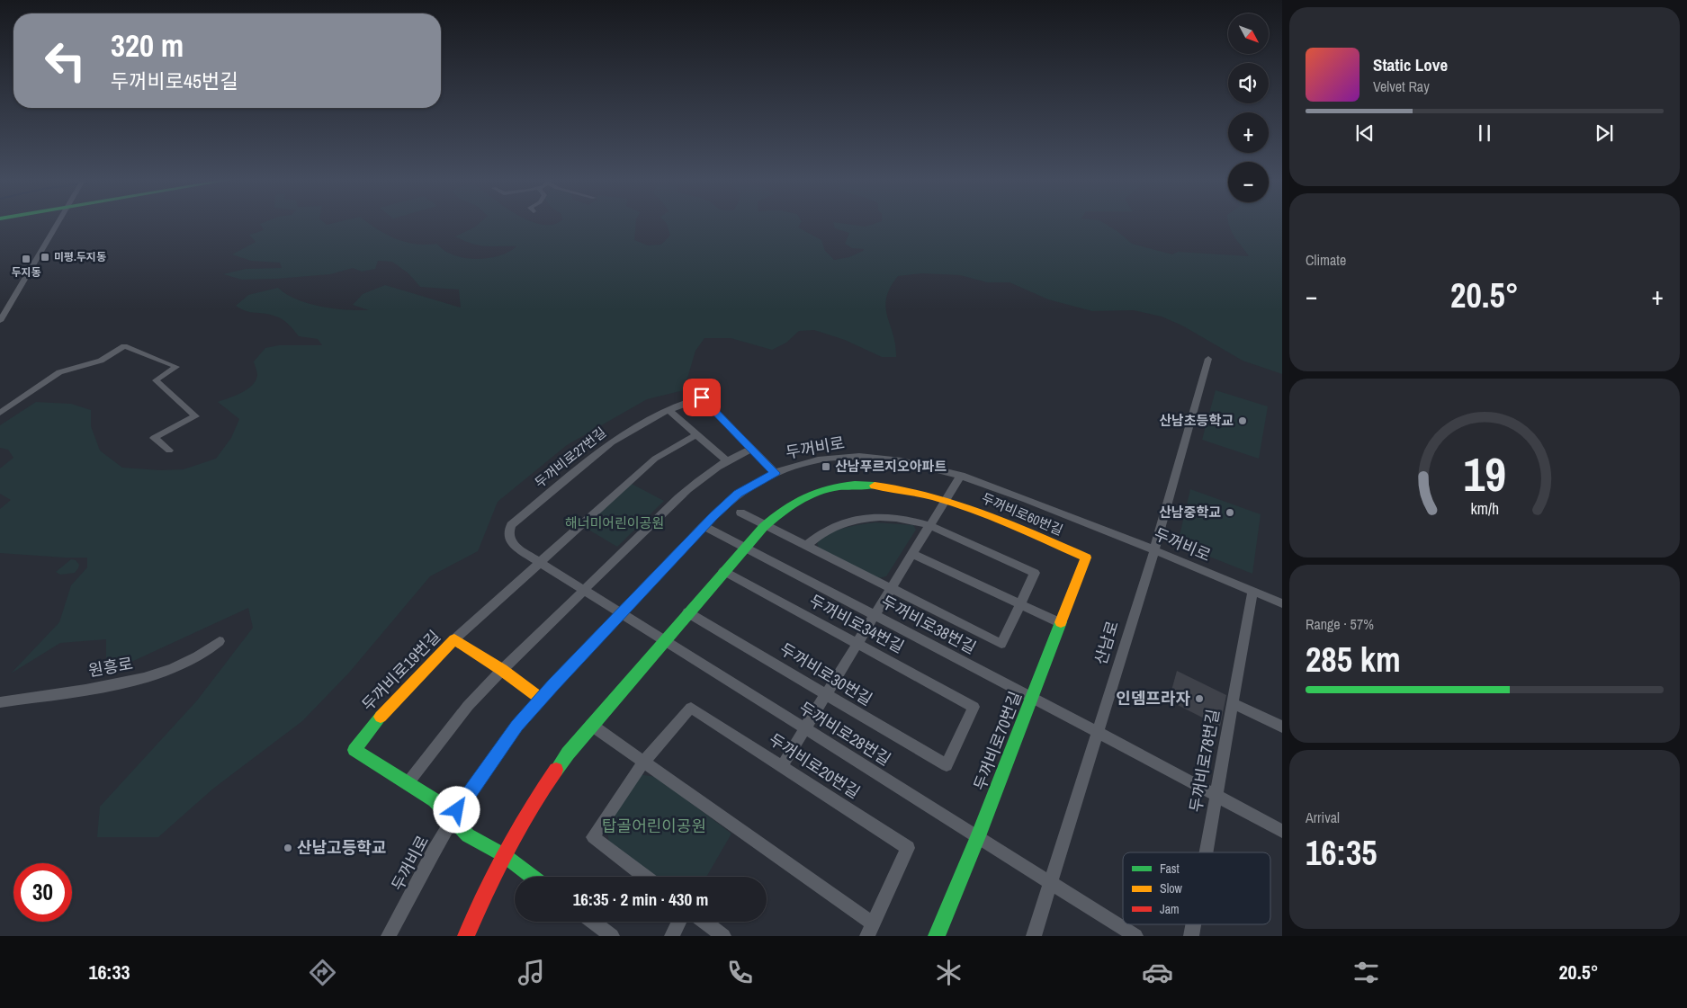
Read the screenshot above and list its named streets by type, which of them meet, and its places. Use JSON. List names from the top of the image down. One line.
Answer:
{"streets":{"street":["두꺼비로","두꺼비로27번길","두꺼비로60번길","두꺼비로34번길","두꺼비로38번길","산남로","원흥로","두꺼비로19번길","두꺼비로30번길","두꺼비로28번길","두꺼비로70번길","두꺼비로78번길","두꺼비로20번길"]},"crossings":[["두꺼비로","두꺼비로27번길"],["두꺼비로","두꺼비로38번길"],["두꺼비로","산남로"],["두꺼비로","두꺼비로19번길"],["두꺼비로","두꺼비로28번길"],["두꺼비로","두꺼비로78번길"],["두꺼비로27번길","두꺼비로28번길"],["두꺼비로60번길","두꺼비로70번길"],["두꺼비로34번길","두꺼비로30번길"],["두꺼비로38번길","산남로"],["두꺼비로38번길","두꺼비로70번길"],["두꺼비로38번길","두꺼비로78번길"],["산남로","두꺼비로28번길"],["두꺼비로28번길","두꺼비로70번길"]],"parks":["해너미어린이공원","탑골어린이공원"],"places":{"transit":["미평.두지동","두지동","산남푸르지오아파트"],"other":["산남초등학교","산남중학교","인뎀프라자","산남고등학교"]},"legend":["Fast","Slow","Jam"],"north":"bottom right","page":{"map_buttons":["+","−"],"turn":["320 m","두꺼비로45번길"],"song":["Static Love","Velvet Ray"],"tile":["Climate",["Range · 57%","285 km"],["Arrival","16:35"]],"heat":["−","20.5°","+"],"limit":"30","trip":"16:35 · 2 min · 430 m","tabs":["16:33","20.5°"],"gauge":["19","km/h"]}}
